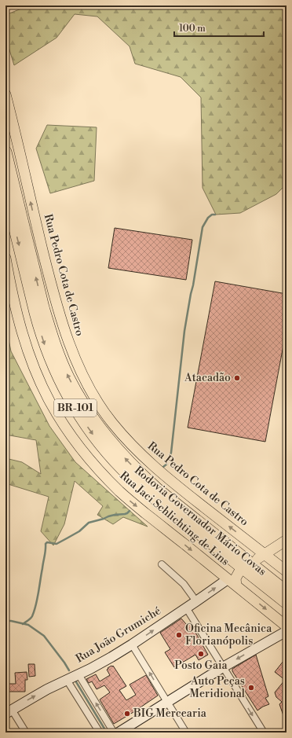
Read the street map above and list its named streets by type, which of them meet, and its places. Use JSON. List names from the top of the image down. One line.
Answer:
{"streets":{"highway":["BR-101","Rodovia Governador Mário Covas"],"main road":["Rua Pedro Cota de Castro","Rua Jaci Schlichting de Lins","Rua João Grumiché"]},"crossings":[["Rua Jaci Schlichting de Lins","Rua João Grumiché"]],"one_way":["Rua Pedro Cota de Castro","Rua Jaci Schlichting de Lins"],"places":["Atacadão","Oficina Mecânica Florianópolis","Posto Gaia","Auto Peças Meridional","BIG Mercearia"],"scale_bar":"100 m"}
